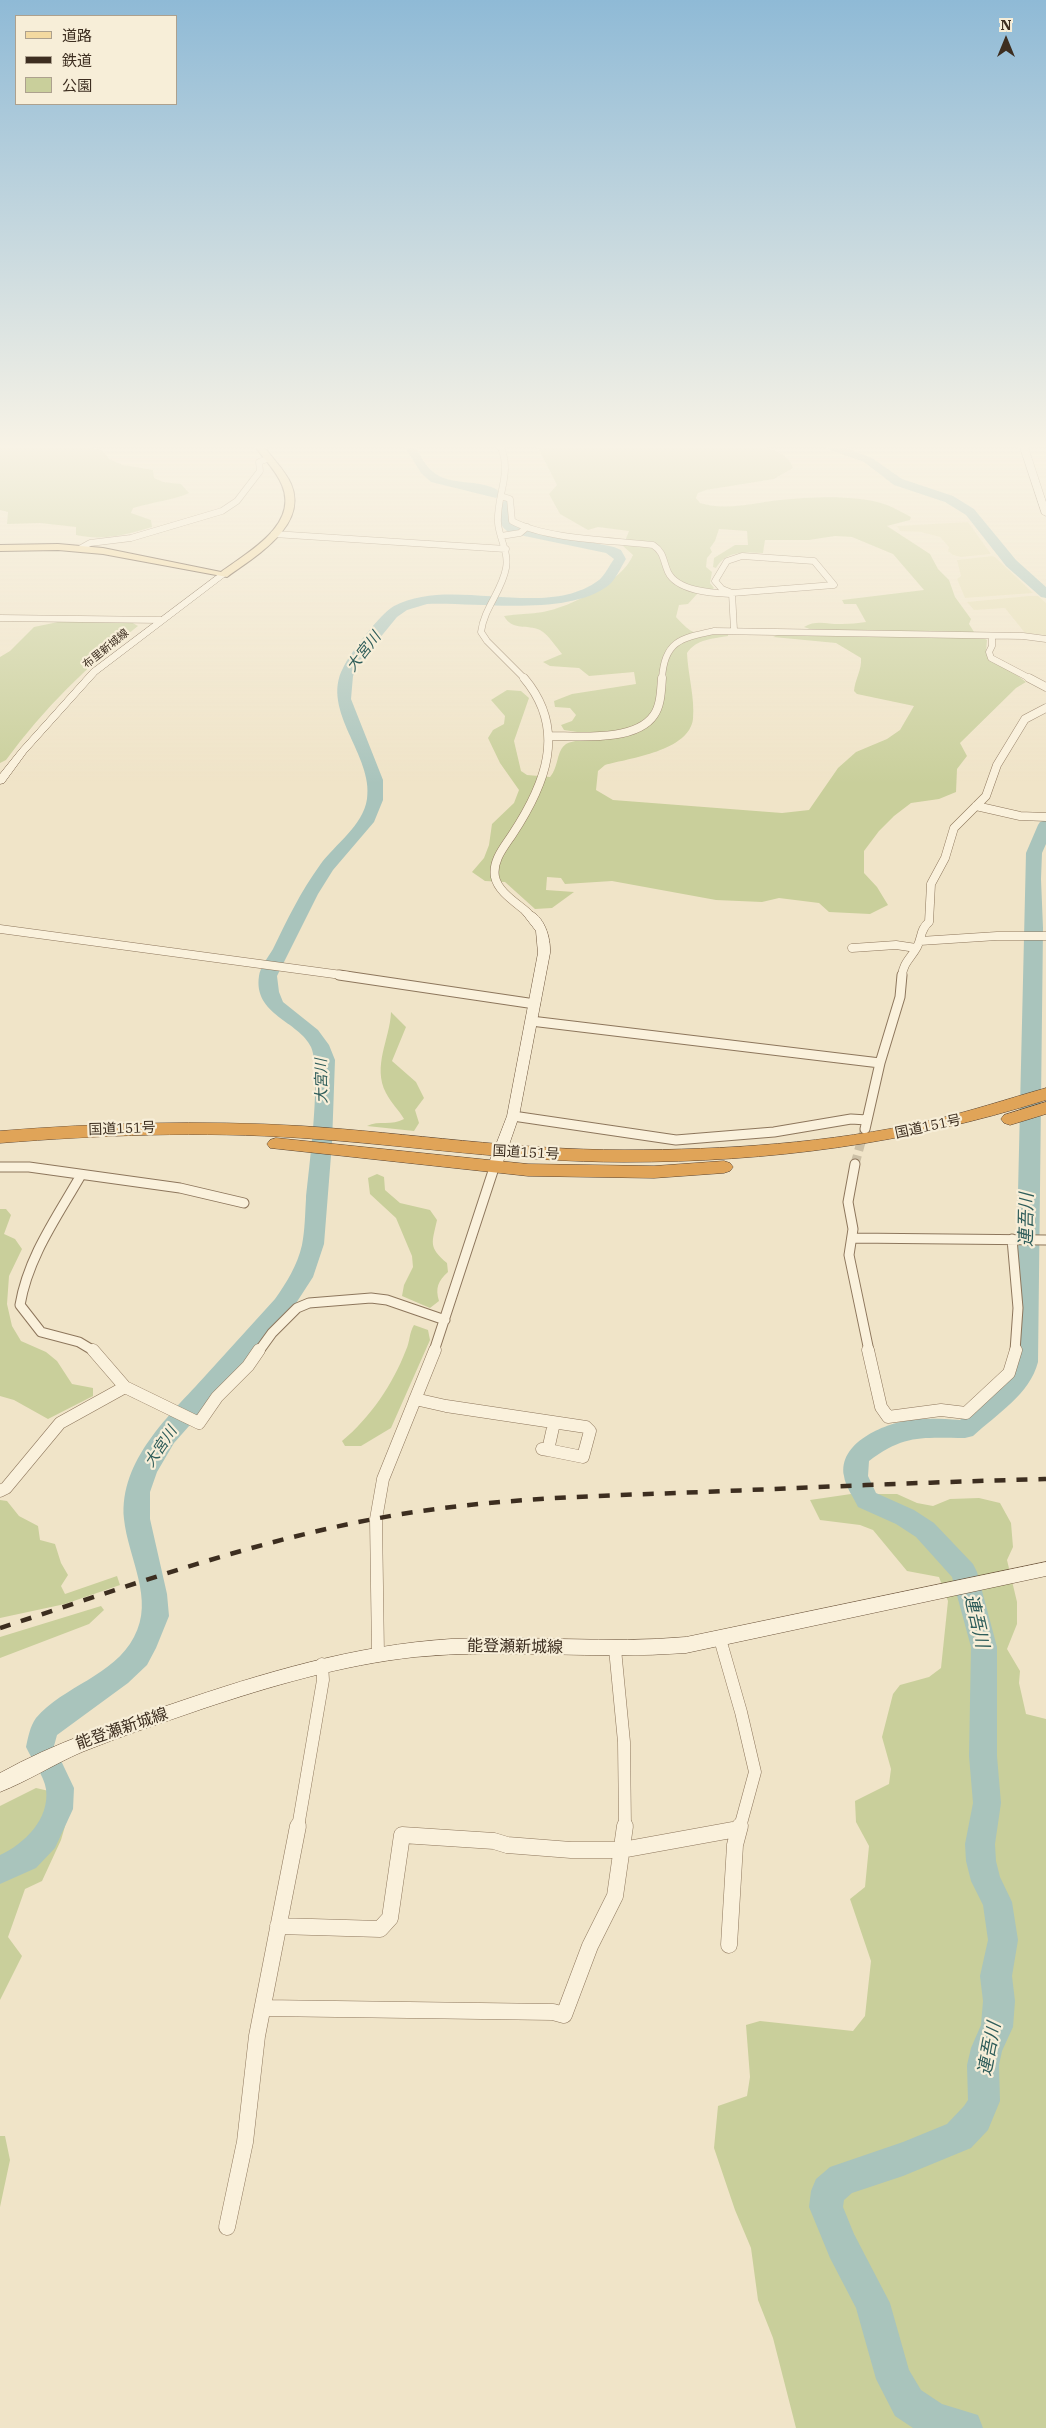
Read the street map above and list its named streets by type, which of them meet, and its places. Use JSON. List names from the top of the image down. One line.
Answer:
{"streets":{"highway":["国道151号"],"main road":["布里新城線","能登瀬新城線"]},"water":["大宮川","連吾川"],"legend":["道路","鉄道","公園"],"north":"top"}
